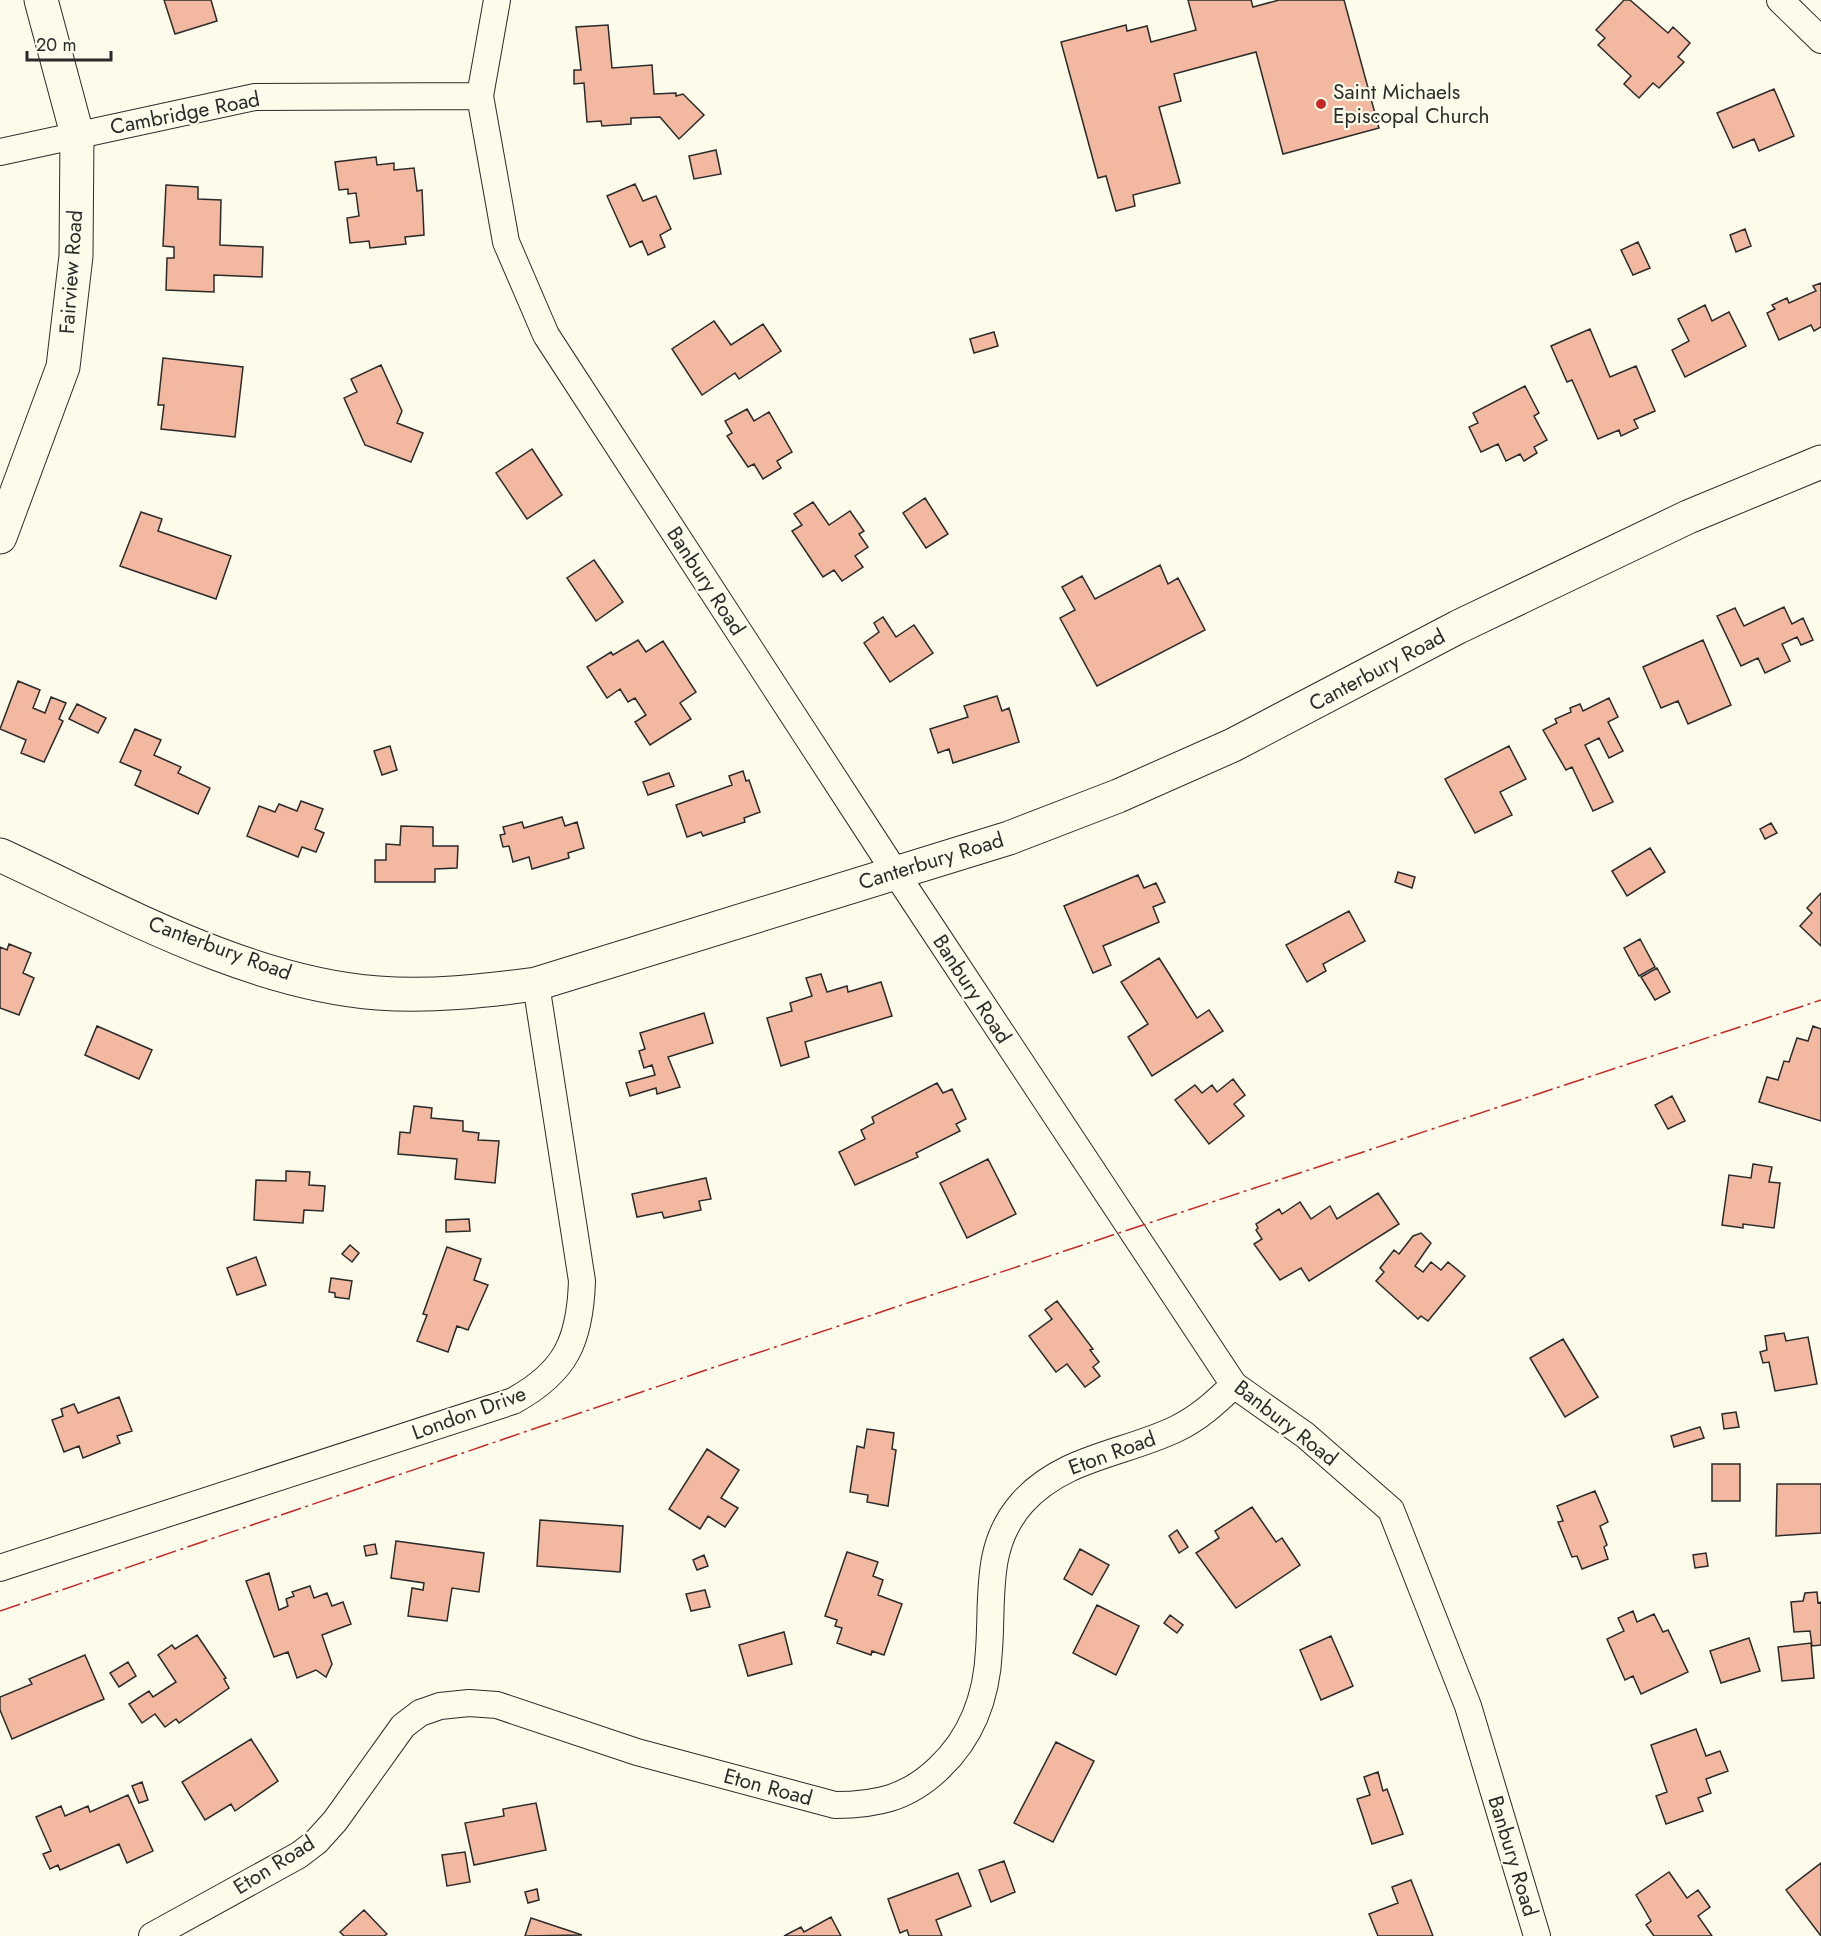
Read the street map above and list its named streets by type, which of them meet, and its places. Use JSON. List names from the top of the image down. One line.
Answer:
{"streets":{"street":["Cambridge Road","Fairview Road","Banbury Road","Canterbury Road","London Drive","Eton Road"]},"crossings":[["Cambridge Road","Fairview Road"],["Cambridge Road","Banbury Road"],["Banbury Road","Canterbury Road"],["Banbury Road","Eton Road"],["Canterbury Road","London Drive"]],"places":["Saint Michaels Episcopal Church"],"scale_bar":"20 m"}
